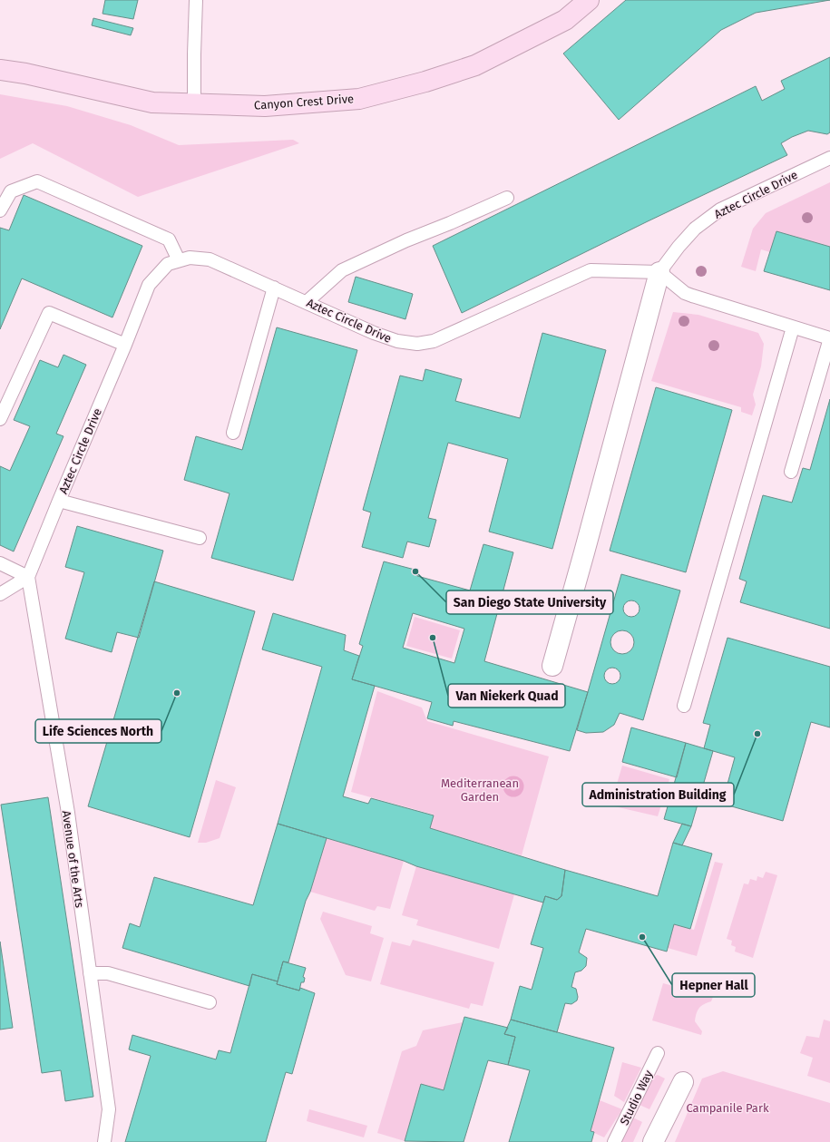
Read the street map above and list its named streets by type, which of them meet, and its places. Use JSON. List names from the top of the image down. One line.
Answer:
{"streets":{"street":["Canyon Crest Drive"],"lane":["Aztec Circle Drive","Avenue of the Arts","Studio Way"]},"crossings":[["Aztec Circle Drive","Avenue of the Arts"]],"parks":["Mediterranean Garden","Campanile Park"],"places":["San Diego State University","Van Niekerk Quad","Life Sciences North","Administration Building","Hepner Hall"]}
